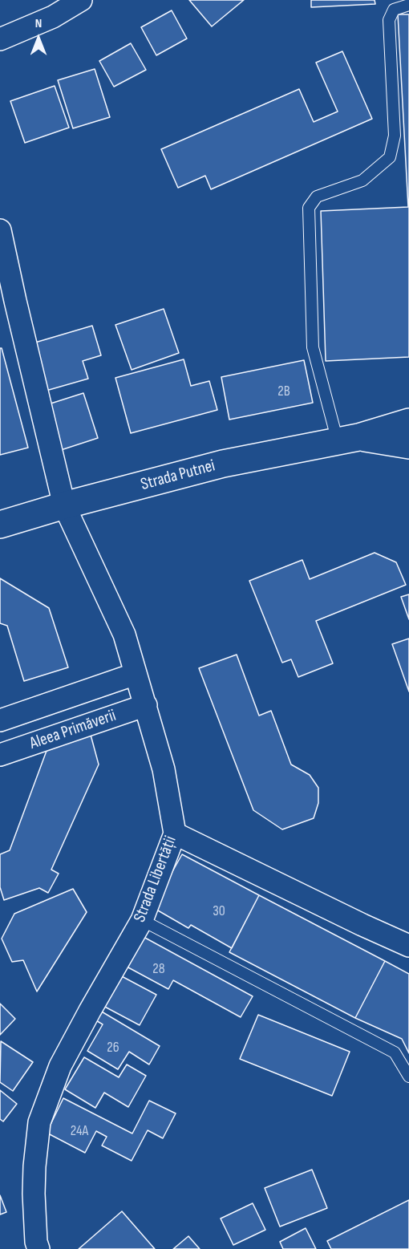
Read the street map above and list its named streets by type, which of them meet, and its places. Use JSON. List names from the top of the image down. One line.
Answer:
{"streets":{"main road":["Strada Putnei"],"street":["Aleea Primăverii","Strada Libertății"]},"crossings":[["Strada Putnei","Strada Libertății"],["Aleea Primăverii","Strada Libertății"]],"house_numbers":["2B","30","28","26","24A"],"north":"top"}
